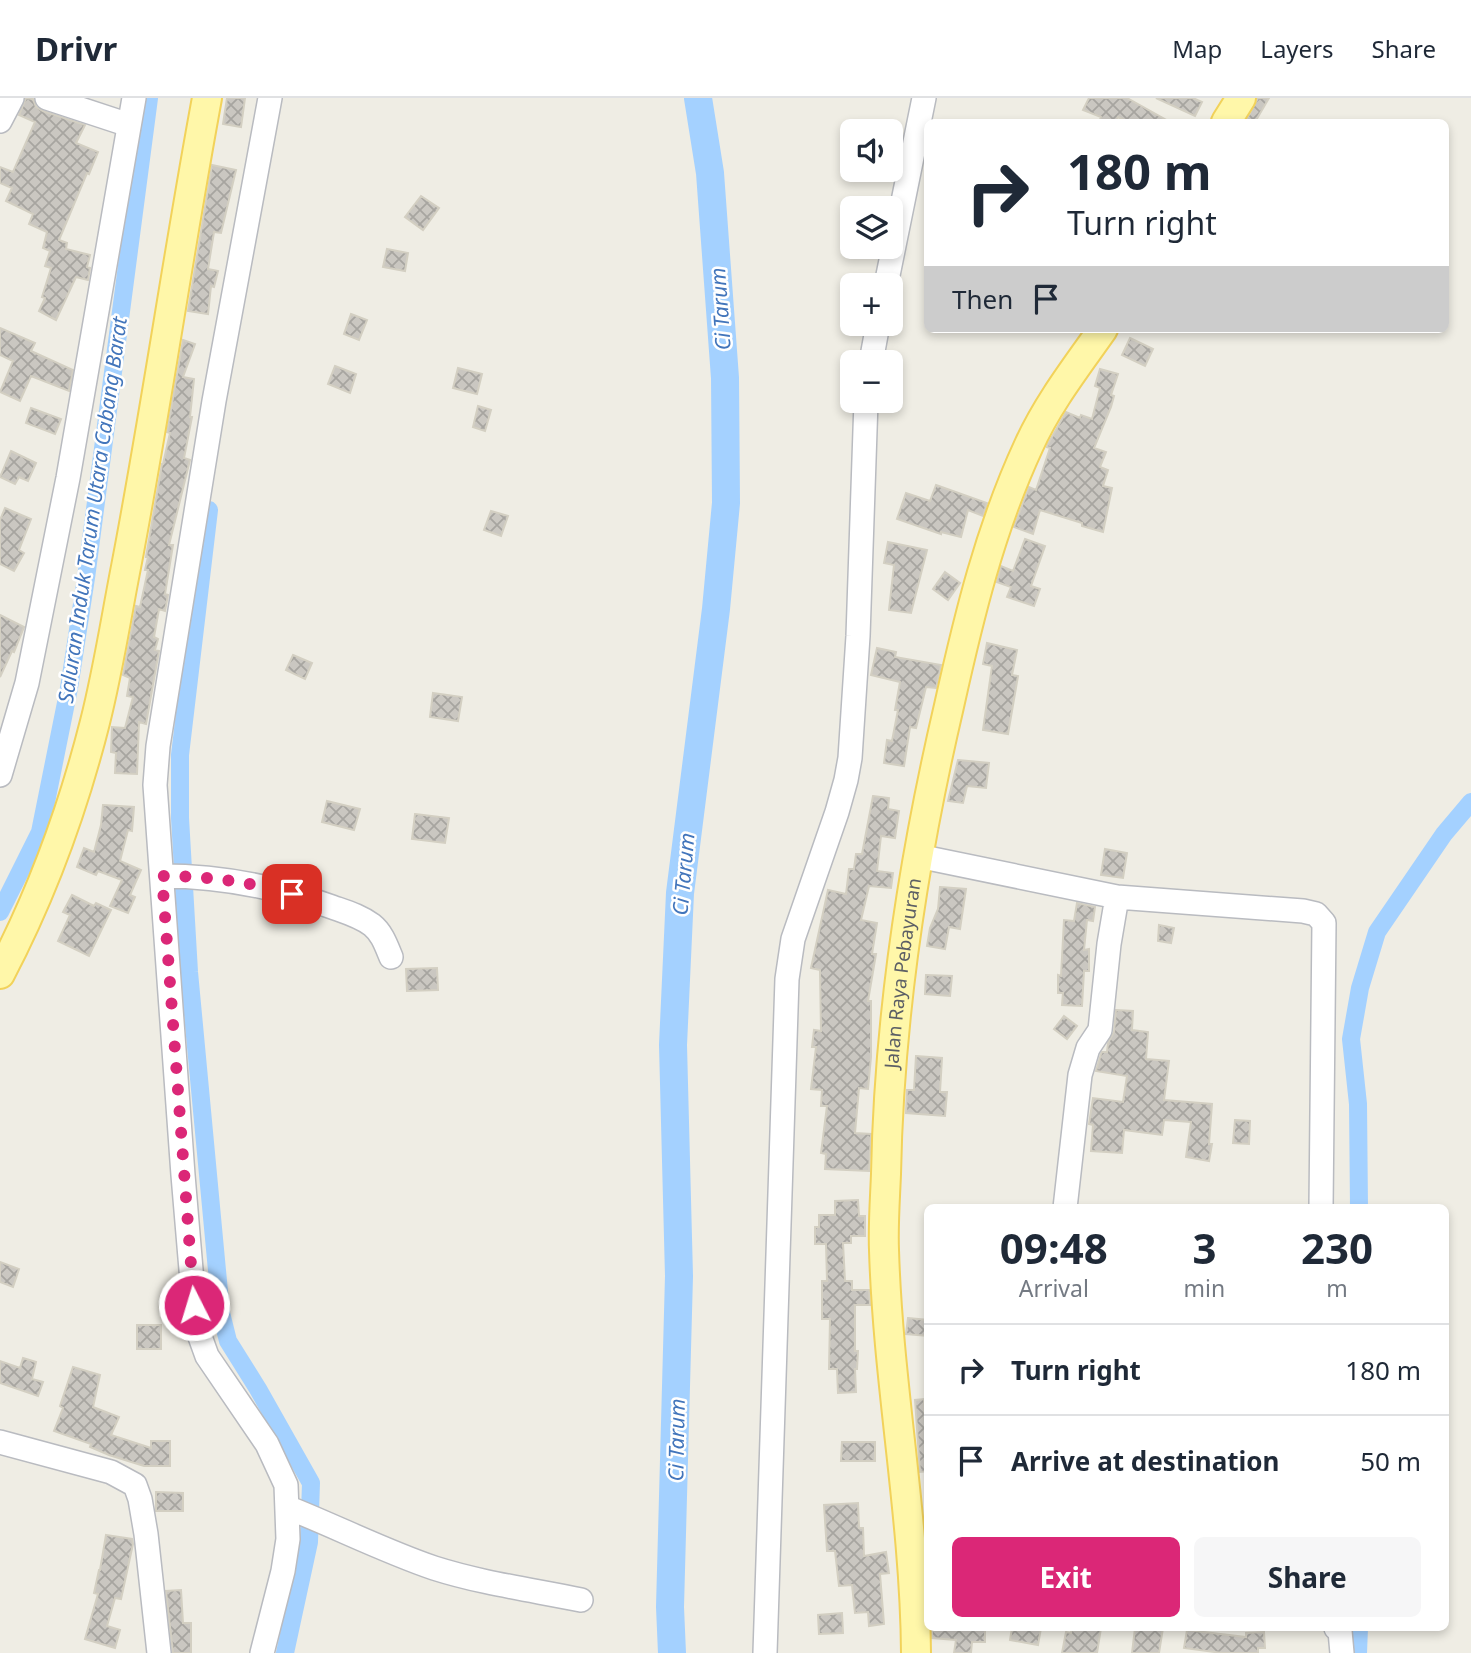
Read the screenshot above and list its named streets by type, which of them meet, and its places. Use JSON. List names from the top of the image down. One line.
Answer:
{"streets":{"main road":["Jalan Raya Pebayuran"]},"water":["Ci Tarum","Saluran Induk Tarum Utara Cabang Barat"],"page":{"header":"Drivr","nav":["Map","Layers","Share"],"map_buttons":["+","−"],"turn":["180 m","Turn right"],"then":"Then","eta":["09:48","Arrival","3","min","230","m"],"list":[{"name":"Turn right","value":"180 m"},{"name":"Arrive at destination","value":"50 m"}],"buttons":["Exit","Share"]}}
